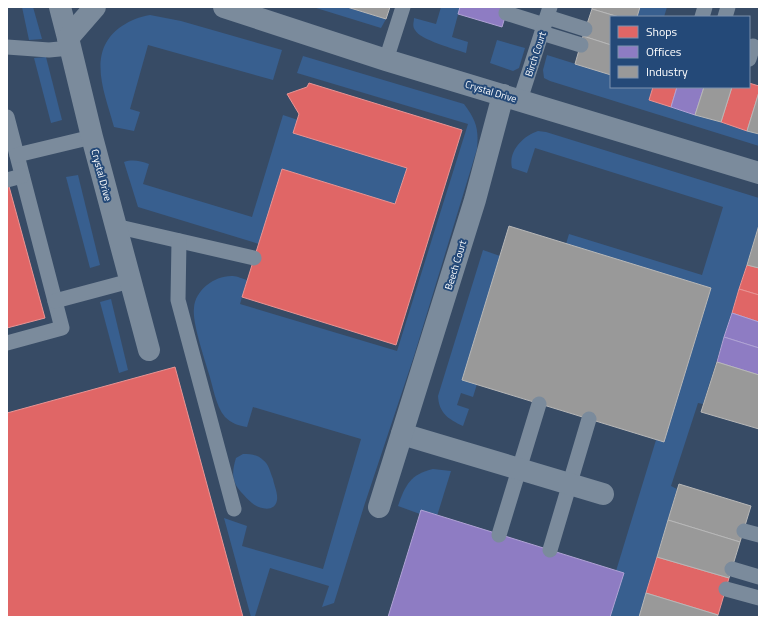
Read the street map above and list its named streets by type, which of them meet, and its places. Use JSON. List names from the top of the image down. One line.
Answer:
{"streets":{"street":["Crystal Drive","Beech Court"],"lane":["Birch Court"]},"crossings":[["Birch Court","Crystal Drive"],["Birch Court","Beech Court"],["Crystal Drive","Beech Court"]],"legend":["Shops","Offices","Industry"]}
